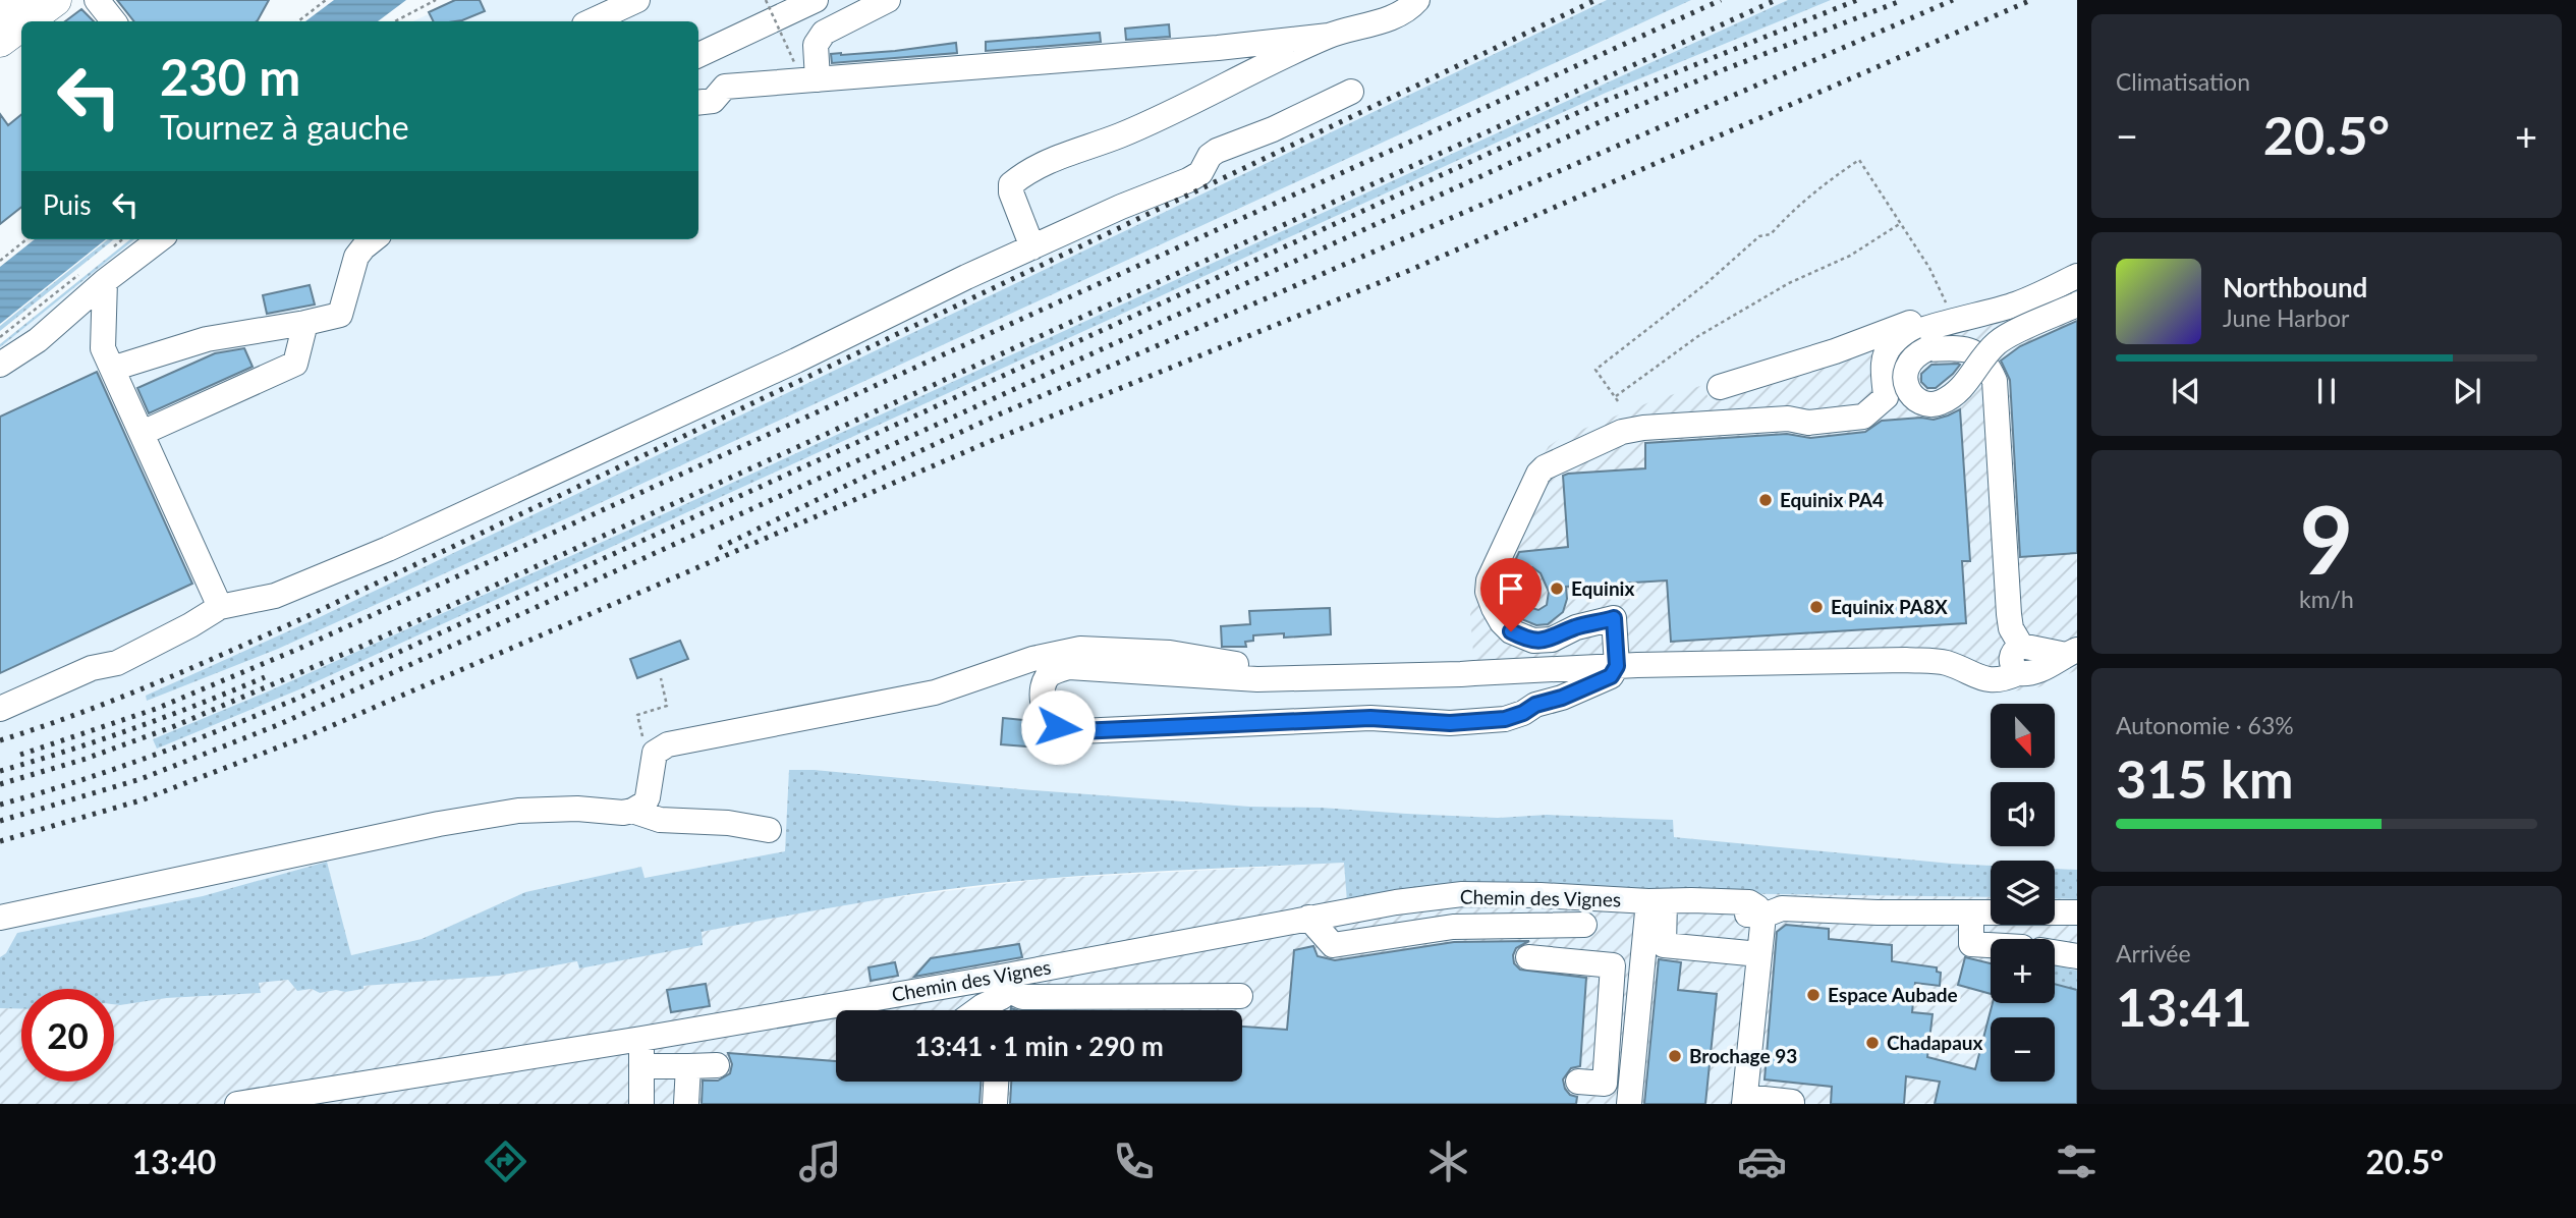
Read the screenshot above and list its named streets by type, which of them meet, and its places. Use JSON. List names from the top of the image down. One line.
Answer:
{"streets":{"street":["Chemin des Vignes"]},"places":["Equinix PA4","Equinix","Equinix PA8X","Espace Aubade","Chadapaux","Brochage 93"],"north":"bottom","page":{"tile":["Climatisation",["9","km/h"],["Autonomie · 63%","315 km"],["Arrivée","13:41"]],"turn":["230 m","Tournez à gauche"],"heat":["−","20.5°","+"],"then":"Puis","song":["Northbound","June Harbor"],"map_buttons":["+","−"],"limit":"20","trip":"13:41 · 1 min · 290 m","tabs":["13:40","20.5°"]}}
